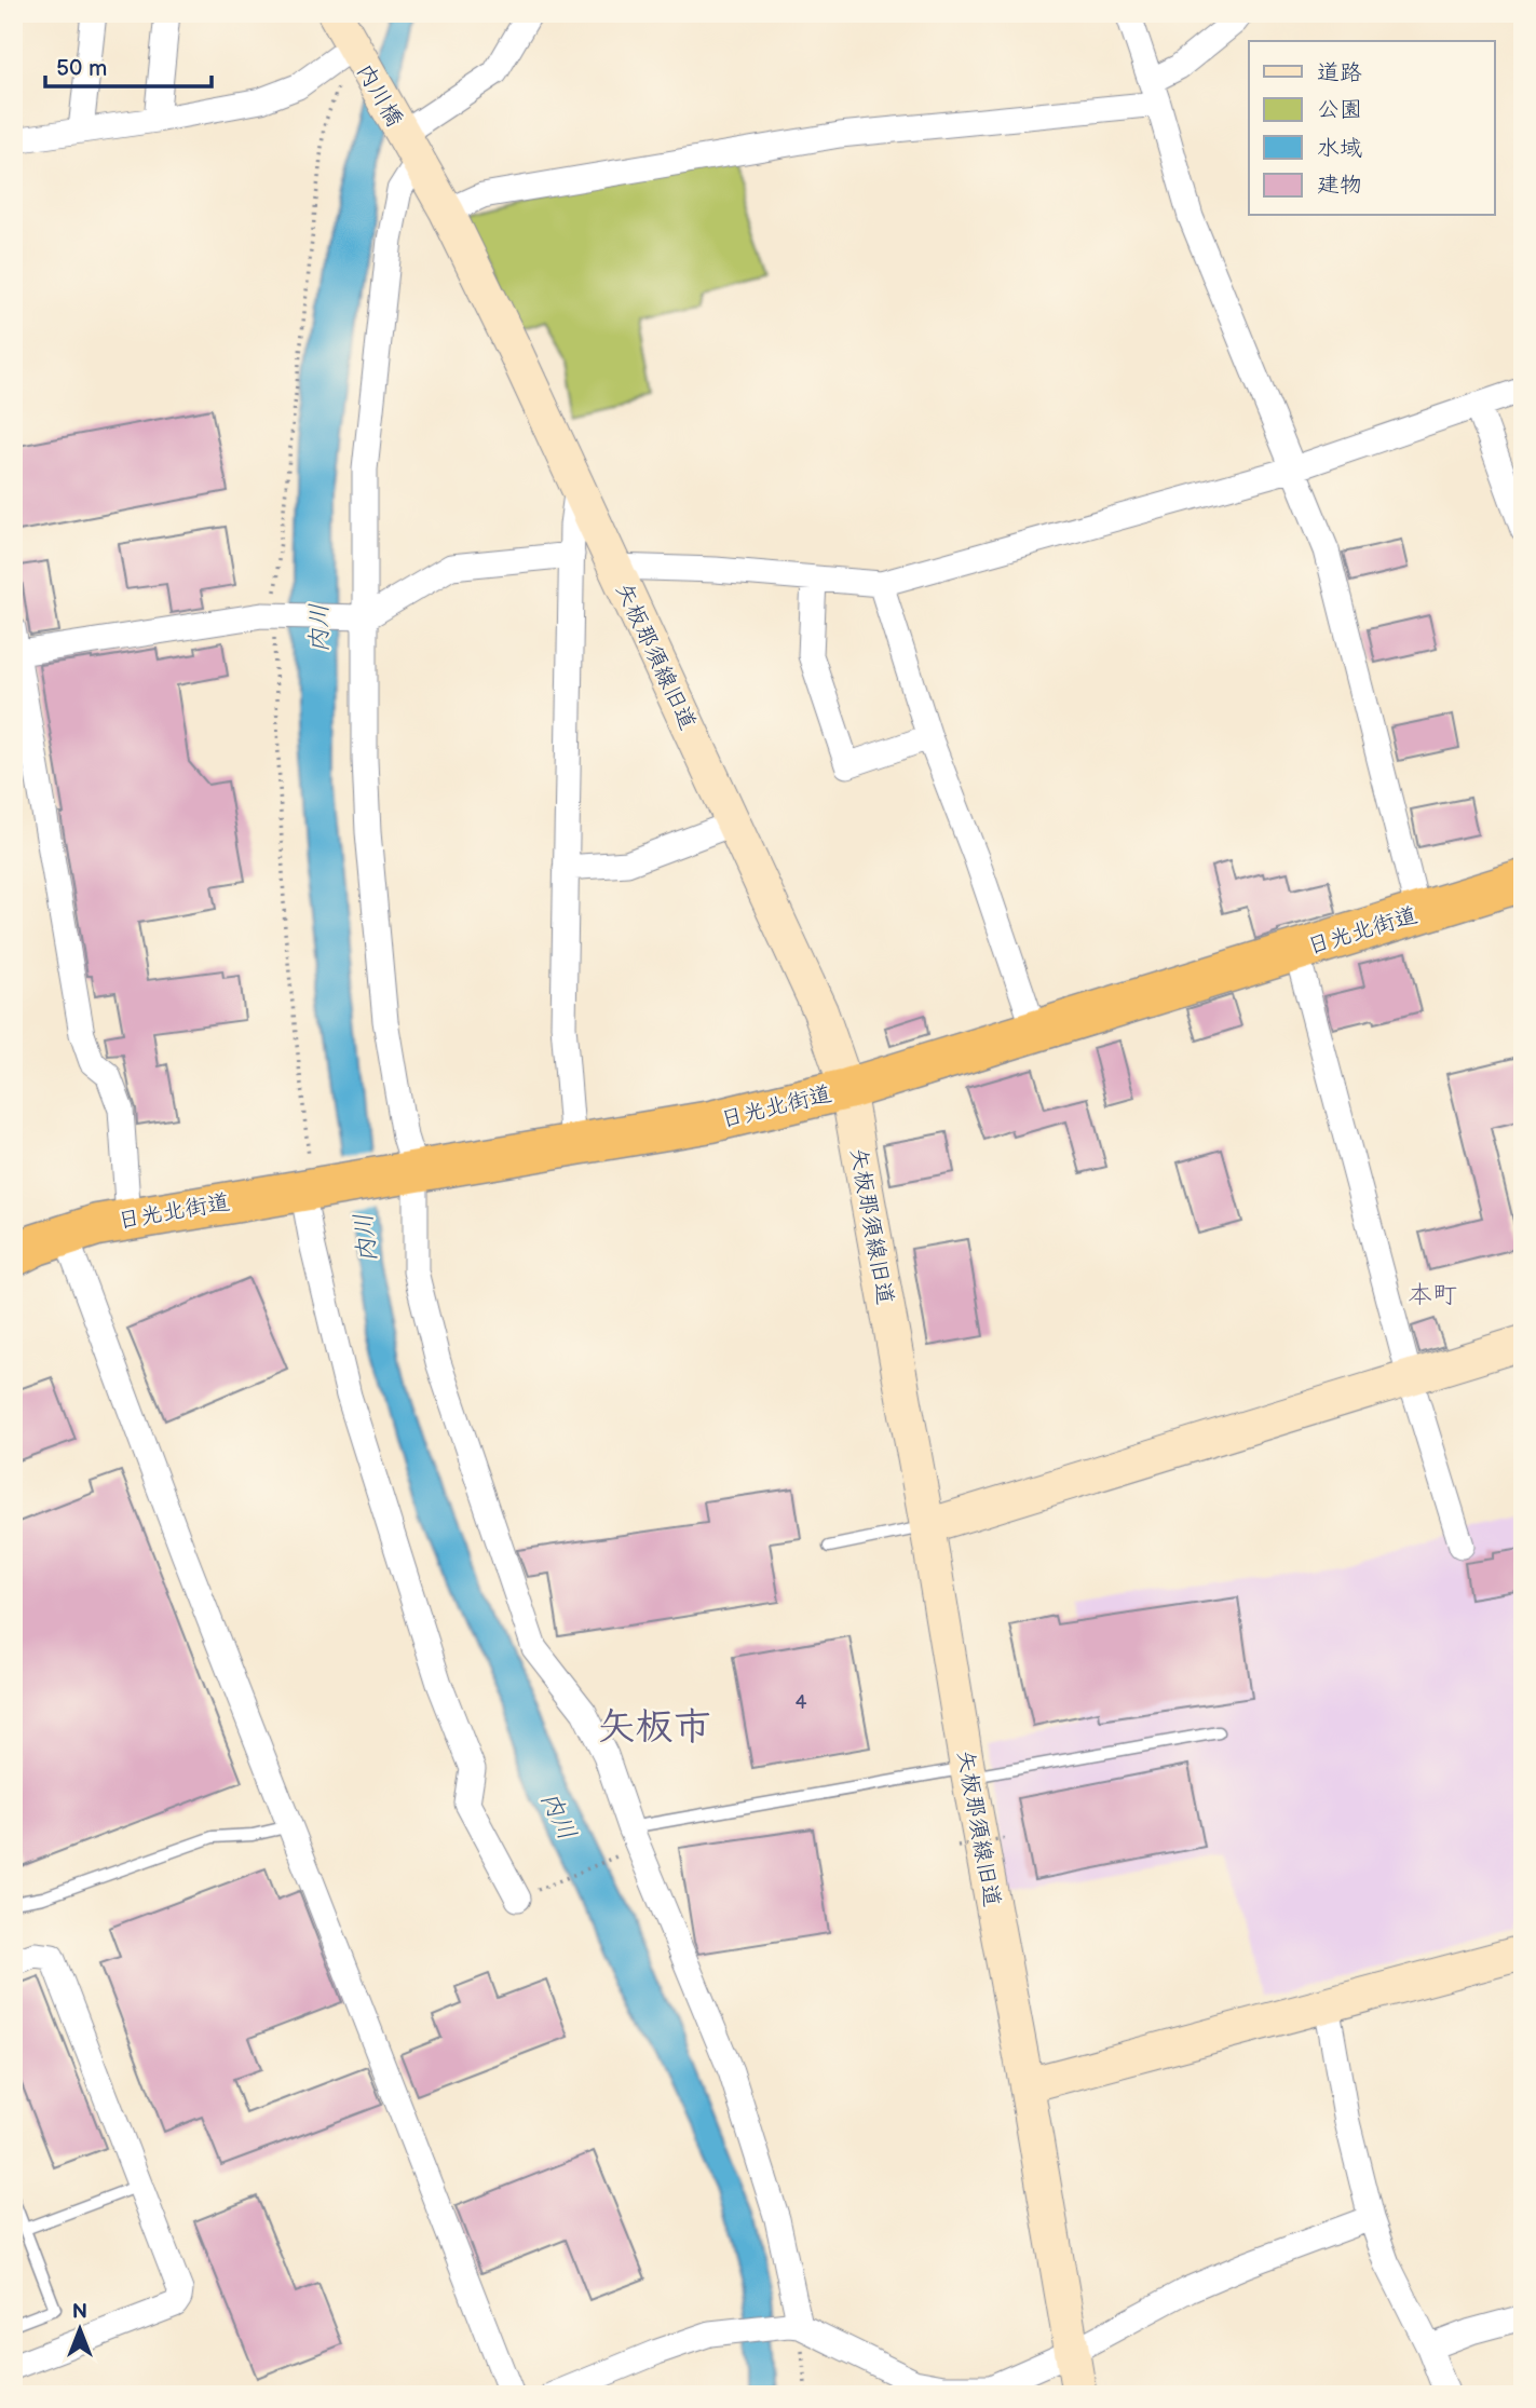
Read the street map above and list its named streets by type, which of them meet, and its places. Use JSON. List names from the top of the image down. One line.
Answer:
{"streets":{"highway":["日光北街道"],"street":["内川橋","矢板那須線旧道"]},"crossings":[["内川橋","矢板那須線旧道"],["矢板那須線旧道","日光北街道"]],"districts":["本町","矢板市"],"water":["内川"],"house_numbers":["4"],"legend":["道路","公園","水域","建物"],"scale_bar":"50 m","north":"top"}
